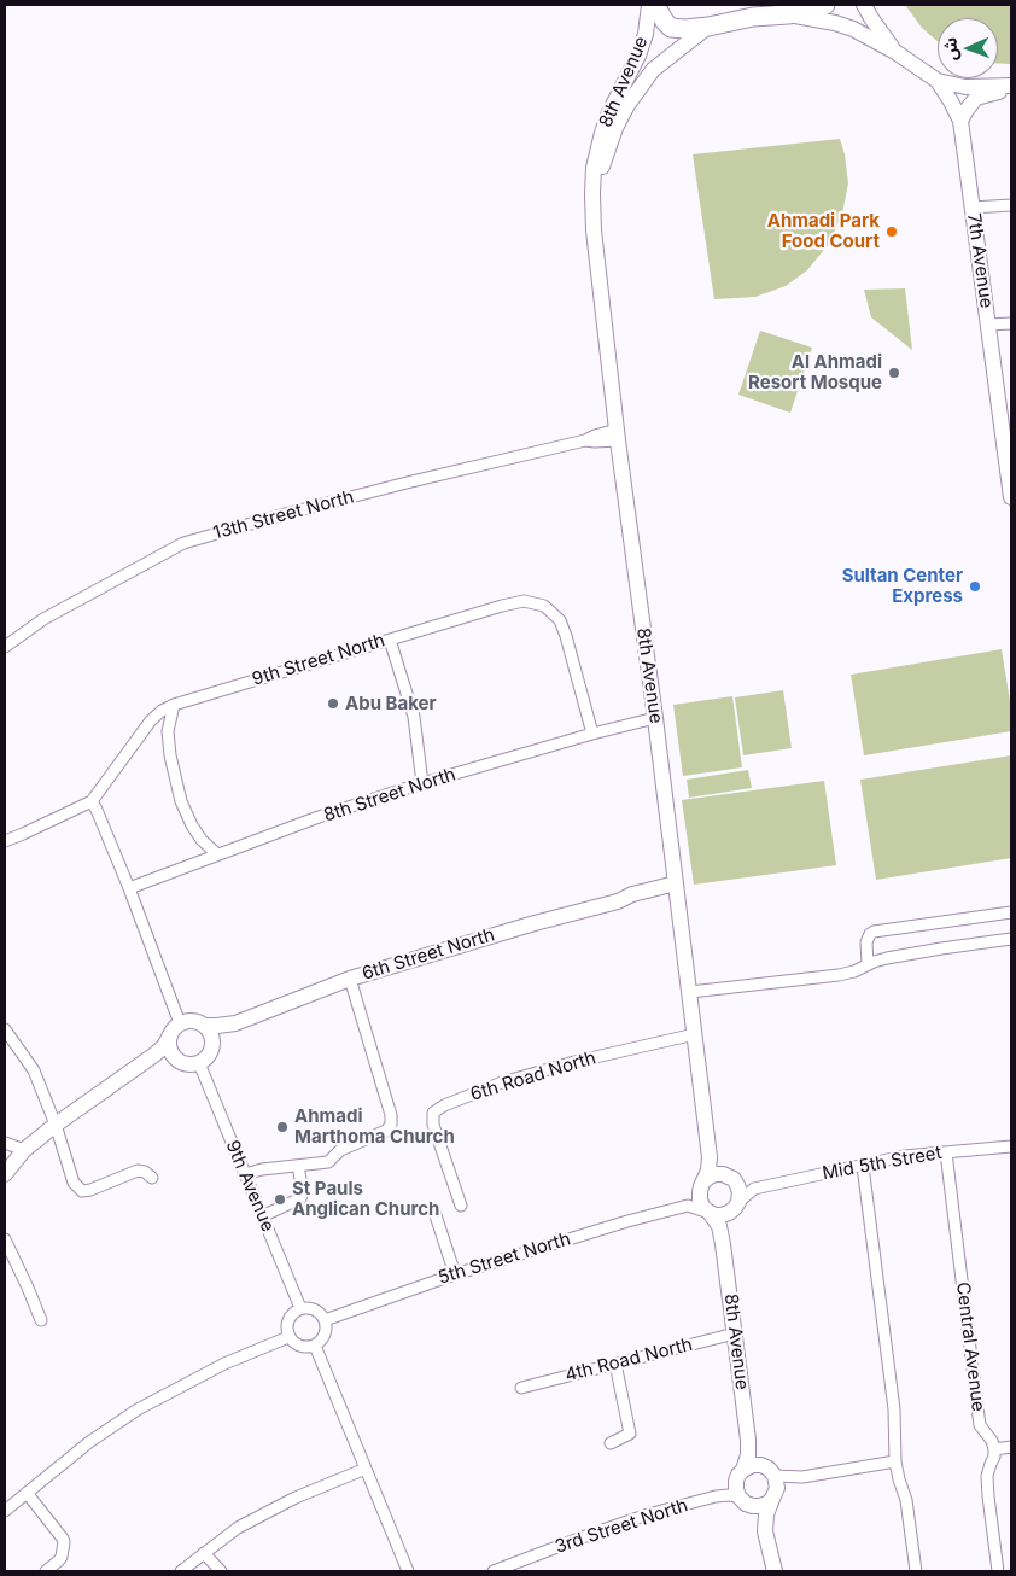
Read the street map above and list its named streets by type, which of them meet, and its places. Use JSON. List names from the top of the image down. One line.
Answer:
{"streets":{"main road":["8th Avenue","7th Avenue","6th Street North"],"street":["13th Street North","9th Street North","8th Street North","6th Road North","Mid 5th Street","9th Avenue","5th Street North","Central Avenue","4th Road North","3rd Street North"]},"crossings":[["8th Avenue","13th Street North"],["8th Avenue","8th Street North"],["8th Avenue","6th Street North"],["8th Avenue","6th Road North"],["8th Avenue","4th Road North"],["8th Avenue","3rd Street North"],["9th Street North","8th Street North"],["6th Street North","9th Avenue"],["Mid 5th Street","Central Avenue"],["9th Avenue","5th Street North"]],"places":["Ahmadi Park Food Court","Al Ahmadi Resort Mosque","Sultan Center Express","Abu Baker","Ahmadi Marthoma Church","St Pauls Anglican Church"],"north":"left"}
